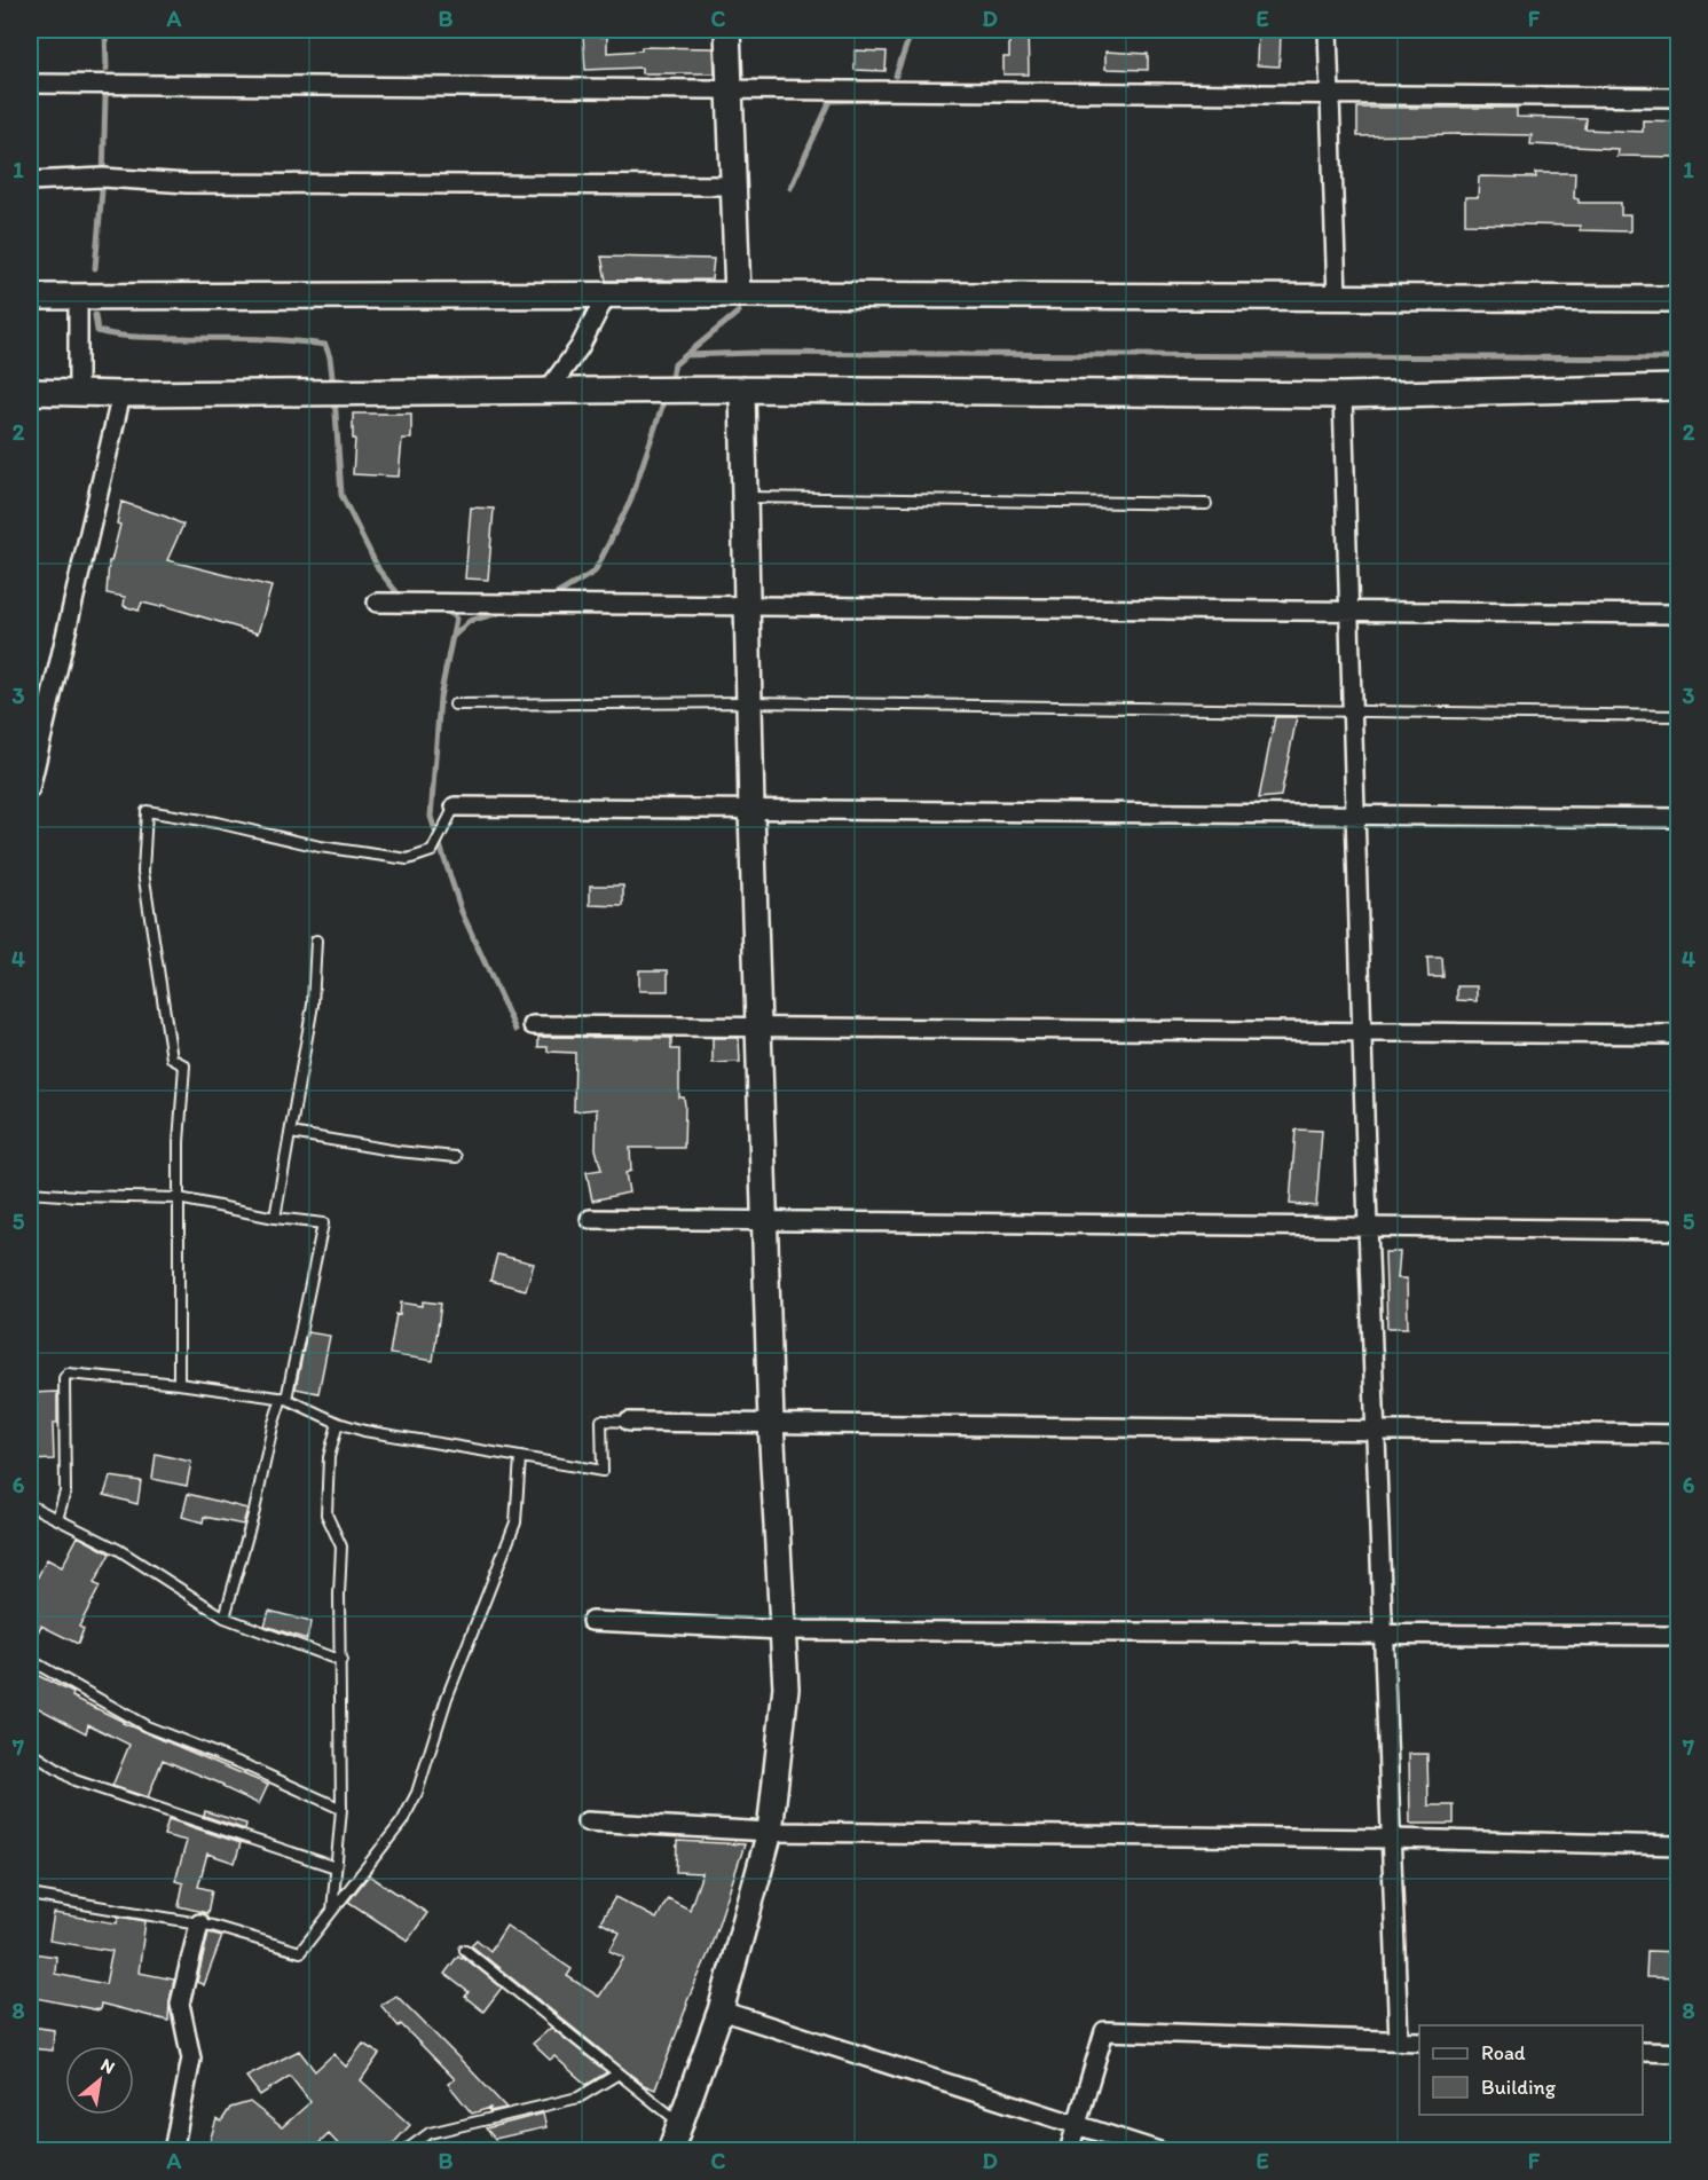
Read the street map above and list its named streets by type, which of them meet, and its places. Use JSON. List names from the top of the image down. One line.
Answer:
{"legend":["Road","Building"],"north":"top right","grid":{"columns":["A","B","C","D","E","F"],"rows":["1","2","3","4","5","6","7","8"]}}
